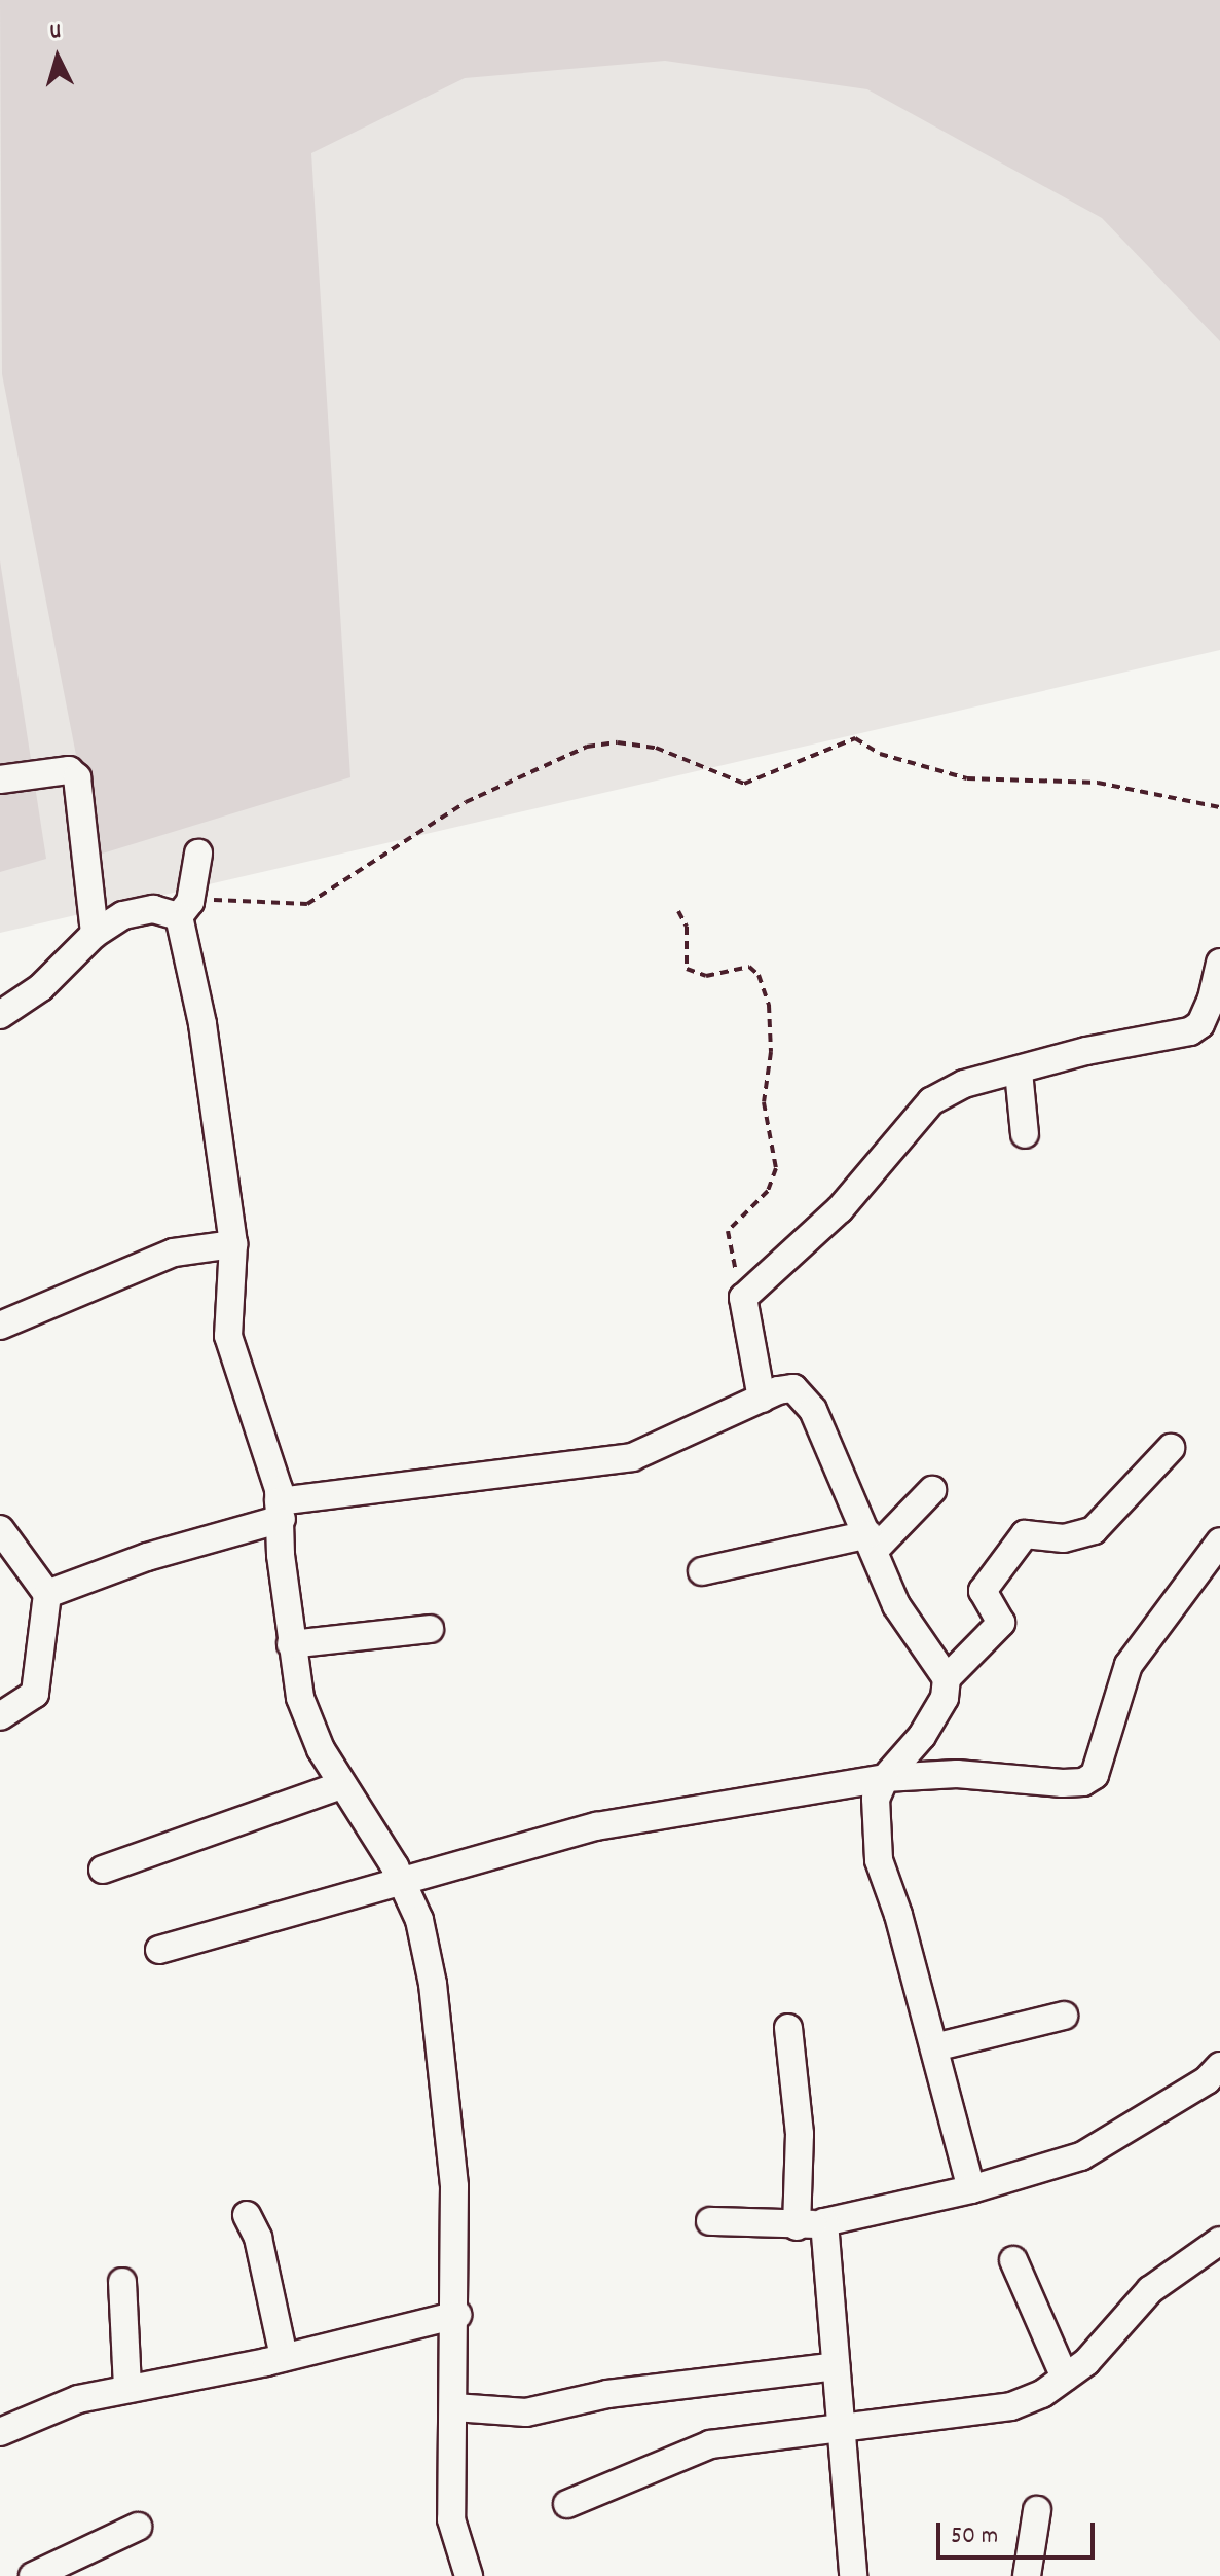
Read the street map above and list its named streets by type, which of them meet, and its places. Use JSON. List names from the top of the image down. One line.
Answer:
{"scale_bar":"50 m","north":"top"}
